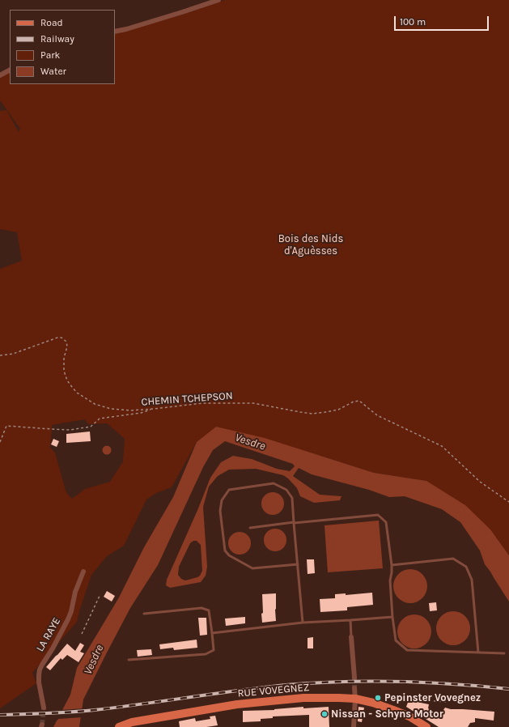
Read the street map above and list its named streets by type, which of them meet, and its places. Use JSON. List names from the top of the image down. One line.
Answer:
{"streets":{"main road":["RUE VOVEGNEZ"],"street":["LA RAYE"],"path":["CHEMIN TCHEPSON"]},"water":["Vesdre"],"parks":["Bois des Nids d'Aguèsses"],"places":["Pepinster Vovegnez","Nissan - Schyns Motor"],"legend":["Road","Railway","Park","Water"],"scale_bar":"100 m"}
